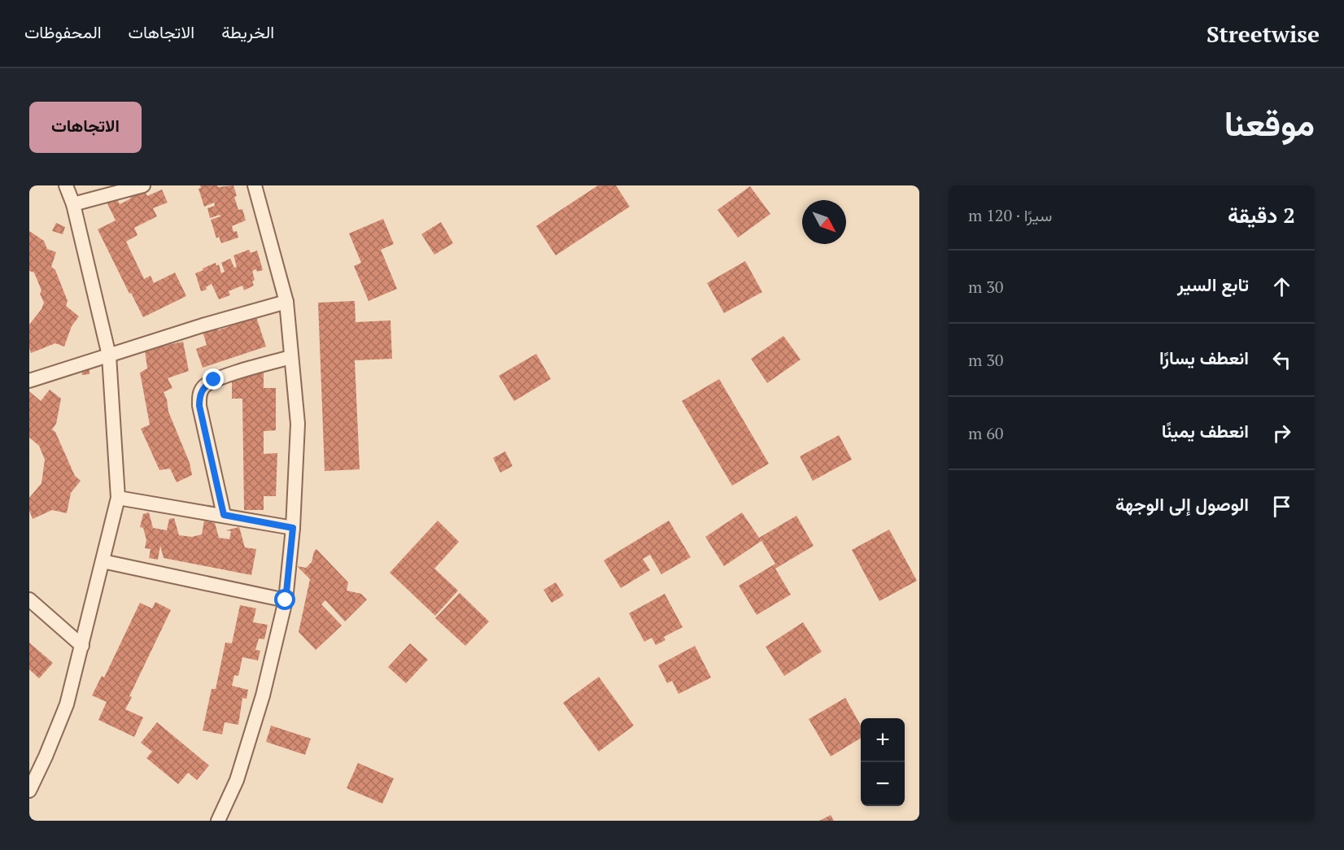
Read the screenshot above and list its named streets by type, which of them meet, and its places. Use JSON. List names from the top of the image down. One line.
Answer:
{"north":"bottom right","page":{"header":"Streetwise","nav":["الخريطة","الاتجاهات","المحفوظات"],"title":"موقعنا","buttons":"الاتجاهات","heading":["2 دقيقة","سيرًا · 120 m"],"list":[["تابع السير","30 m"],["انعطف يسارًا","30 m"],["انعطف يمينًا","60 m"],"الوصول إلى الوجهة"],"map_buttons":["+","−"]}}
